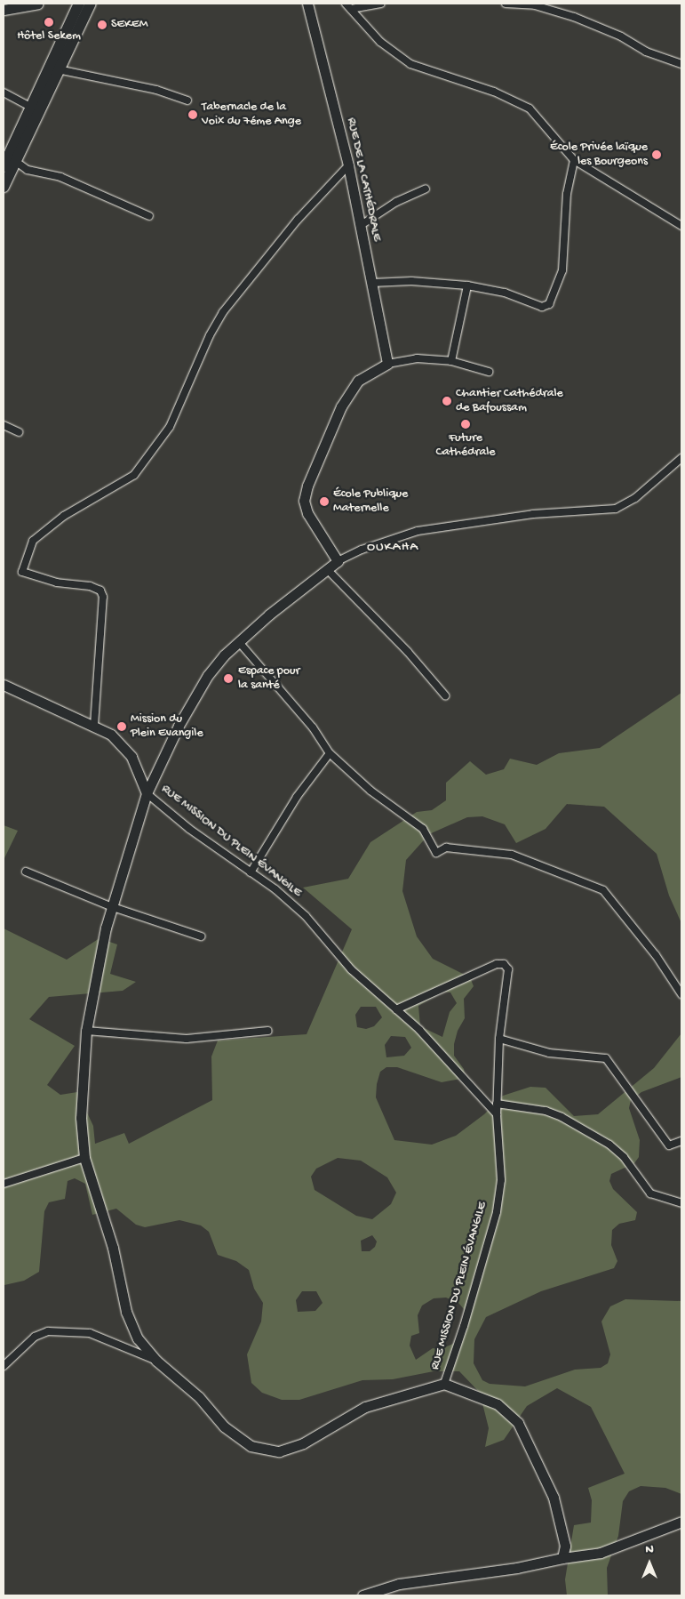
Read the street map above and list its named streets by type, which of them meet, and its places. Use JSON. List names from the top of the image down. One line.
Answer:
{"streets":{"street":["RUE DE LA CATHÉDRALE","RUE MISSION DU PLEIN ÉVANGILE"]},"districts":["OUKAHA"],"places":["Hôtel Sekem","SEKEM","Tabernacle de la Voix du 7éme Ange","École Privée laïque les Bourgeons","Chantier Cathédrale de Bafoussam","Future Cathédrale","École Publique Maternelle","Espace pour la santé","Mission du Plein Evangile"],"north":"top"}
